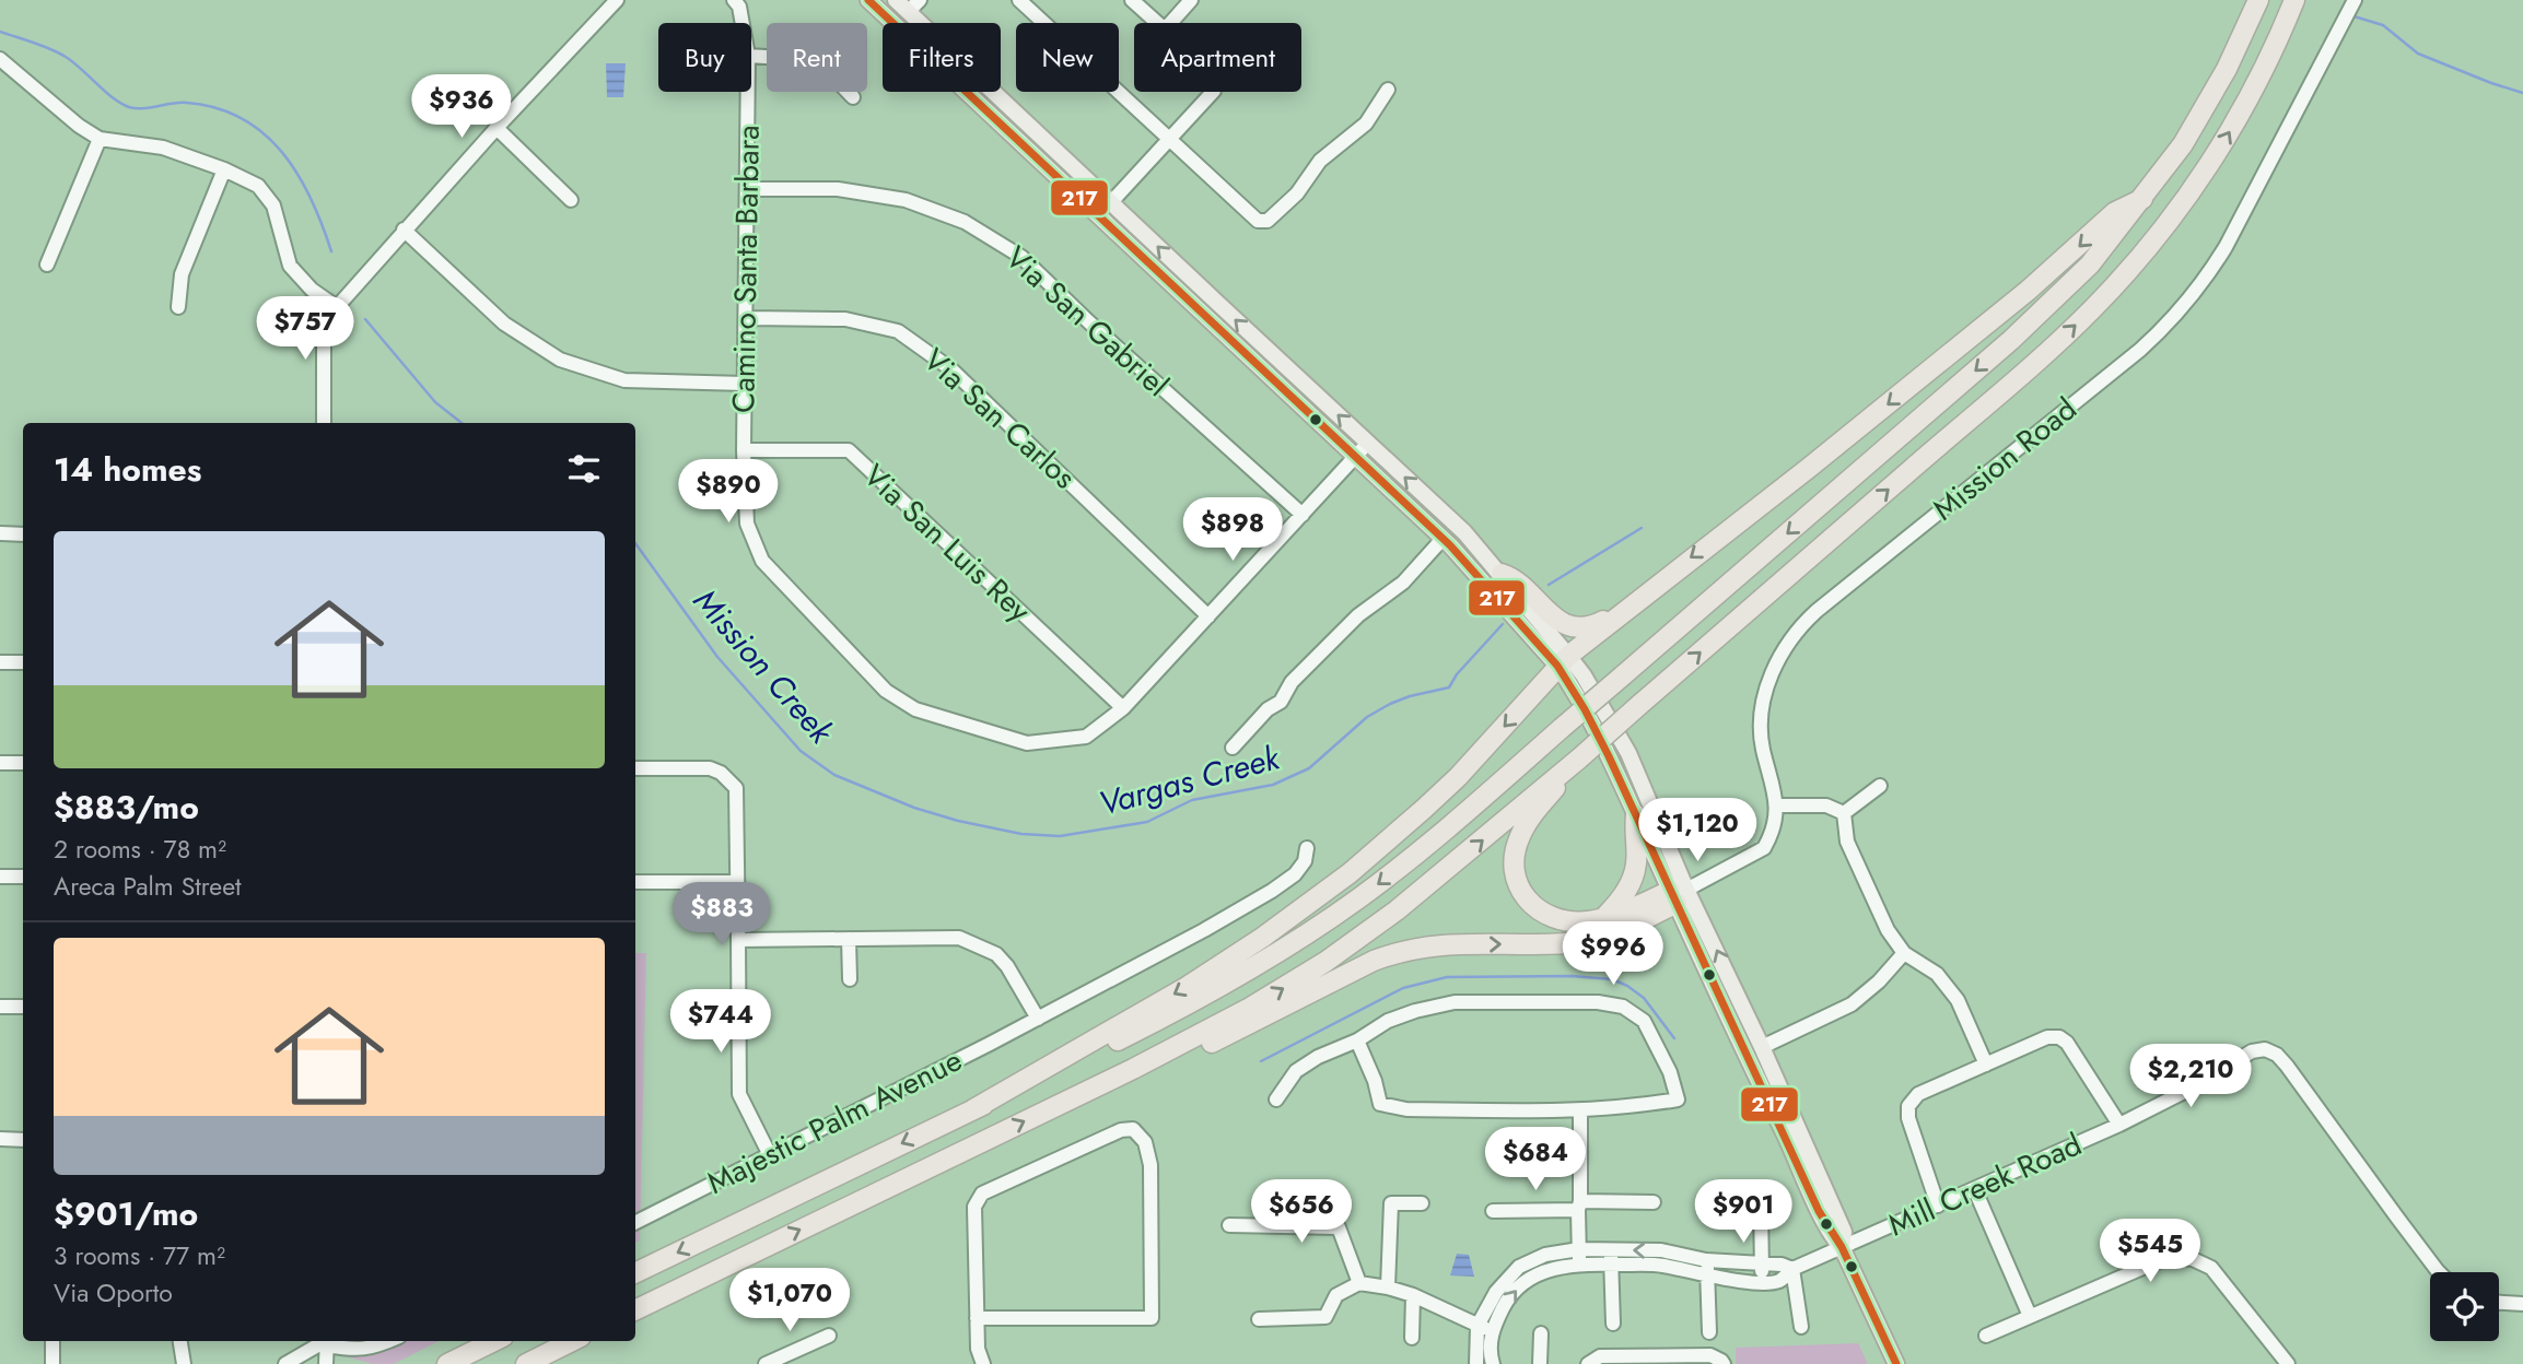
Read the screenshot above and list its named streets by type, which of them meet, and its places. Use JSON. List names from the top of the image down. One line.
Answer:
{"streets":{"street":["Camino Santa Barbara","Via San Gabriel","Via San Carlos","Mission Road","Via San Luis Rey","Majestic Palm Avenue","Mill Creek Road"]},"crossings":[["Camino Santa Barbara","Via San Gabriel"],["Camino Santa Barbara","Via San Carlos"],["Camino Santa Barbara","Via San Luis Rey"]],"water":["Mission Creek","Vargas Creek"],"lines":["transit line 217"],"page":{"chip":["Buy","Rent","Filters","New","Apartment"],"price":["$936","$757","$890","$898","$1,120","$883","$996","$744","$2,210","$684","$656","$901","$545","$1,070"],"heading":"14 homes","list":[{"name":"$883/mo","note":"2 rooms · 78 m² · Areca Palm Street"},{"name":"$901/mo","note":"3 rooms · 77 m² · Via Oporto"}]}}
